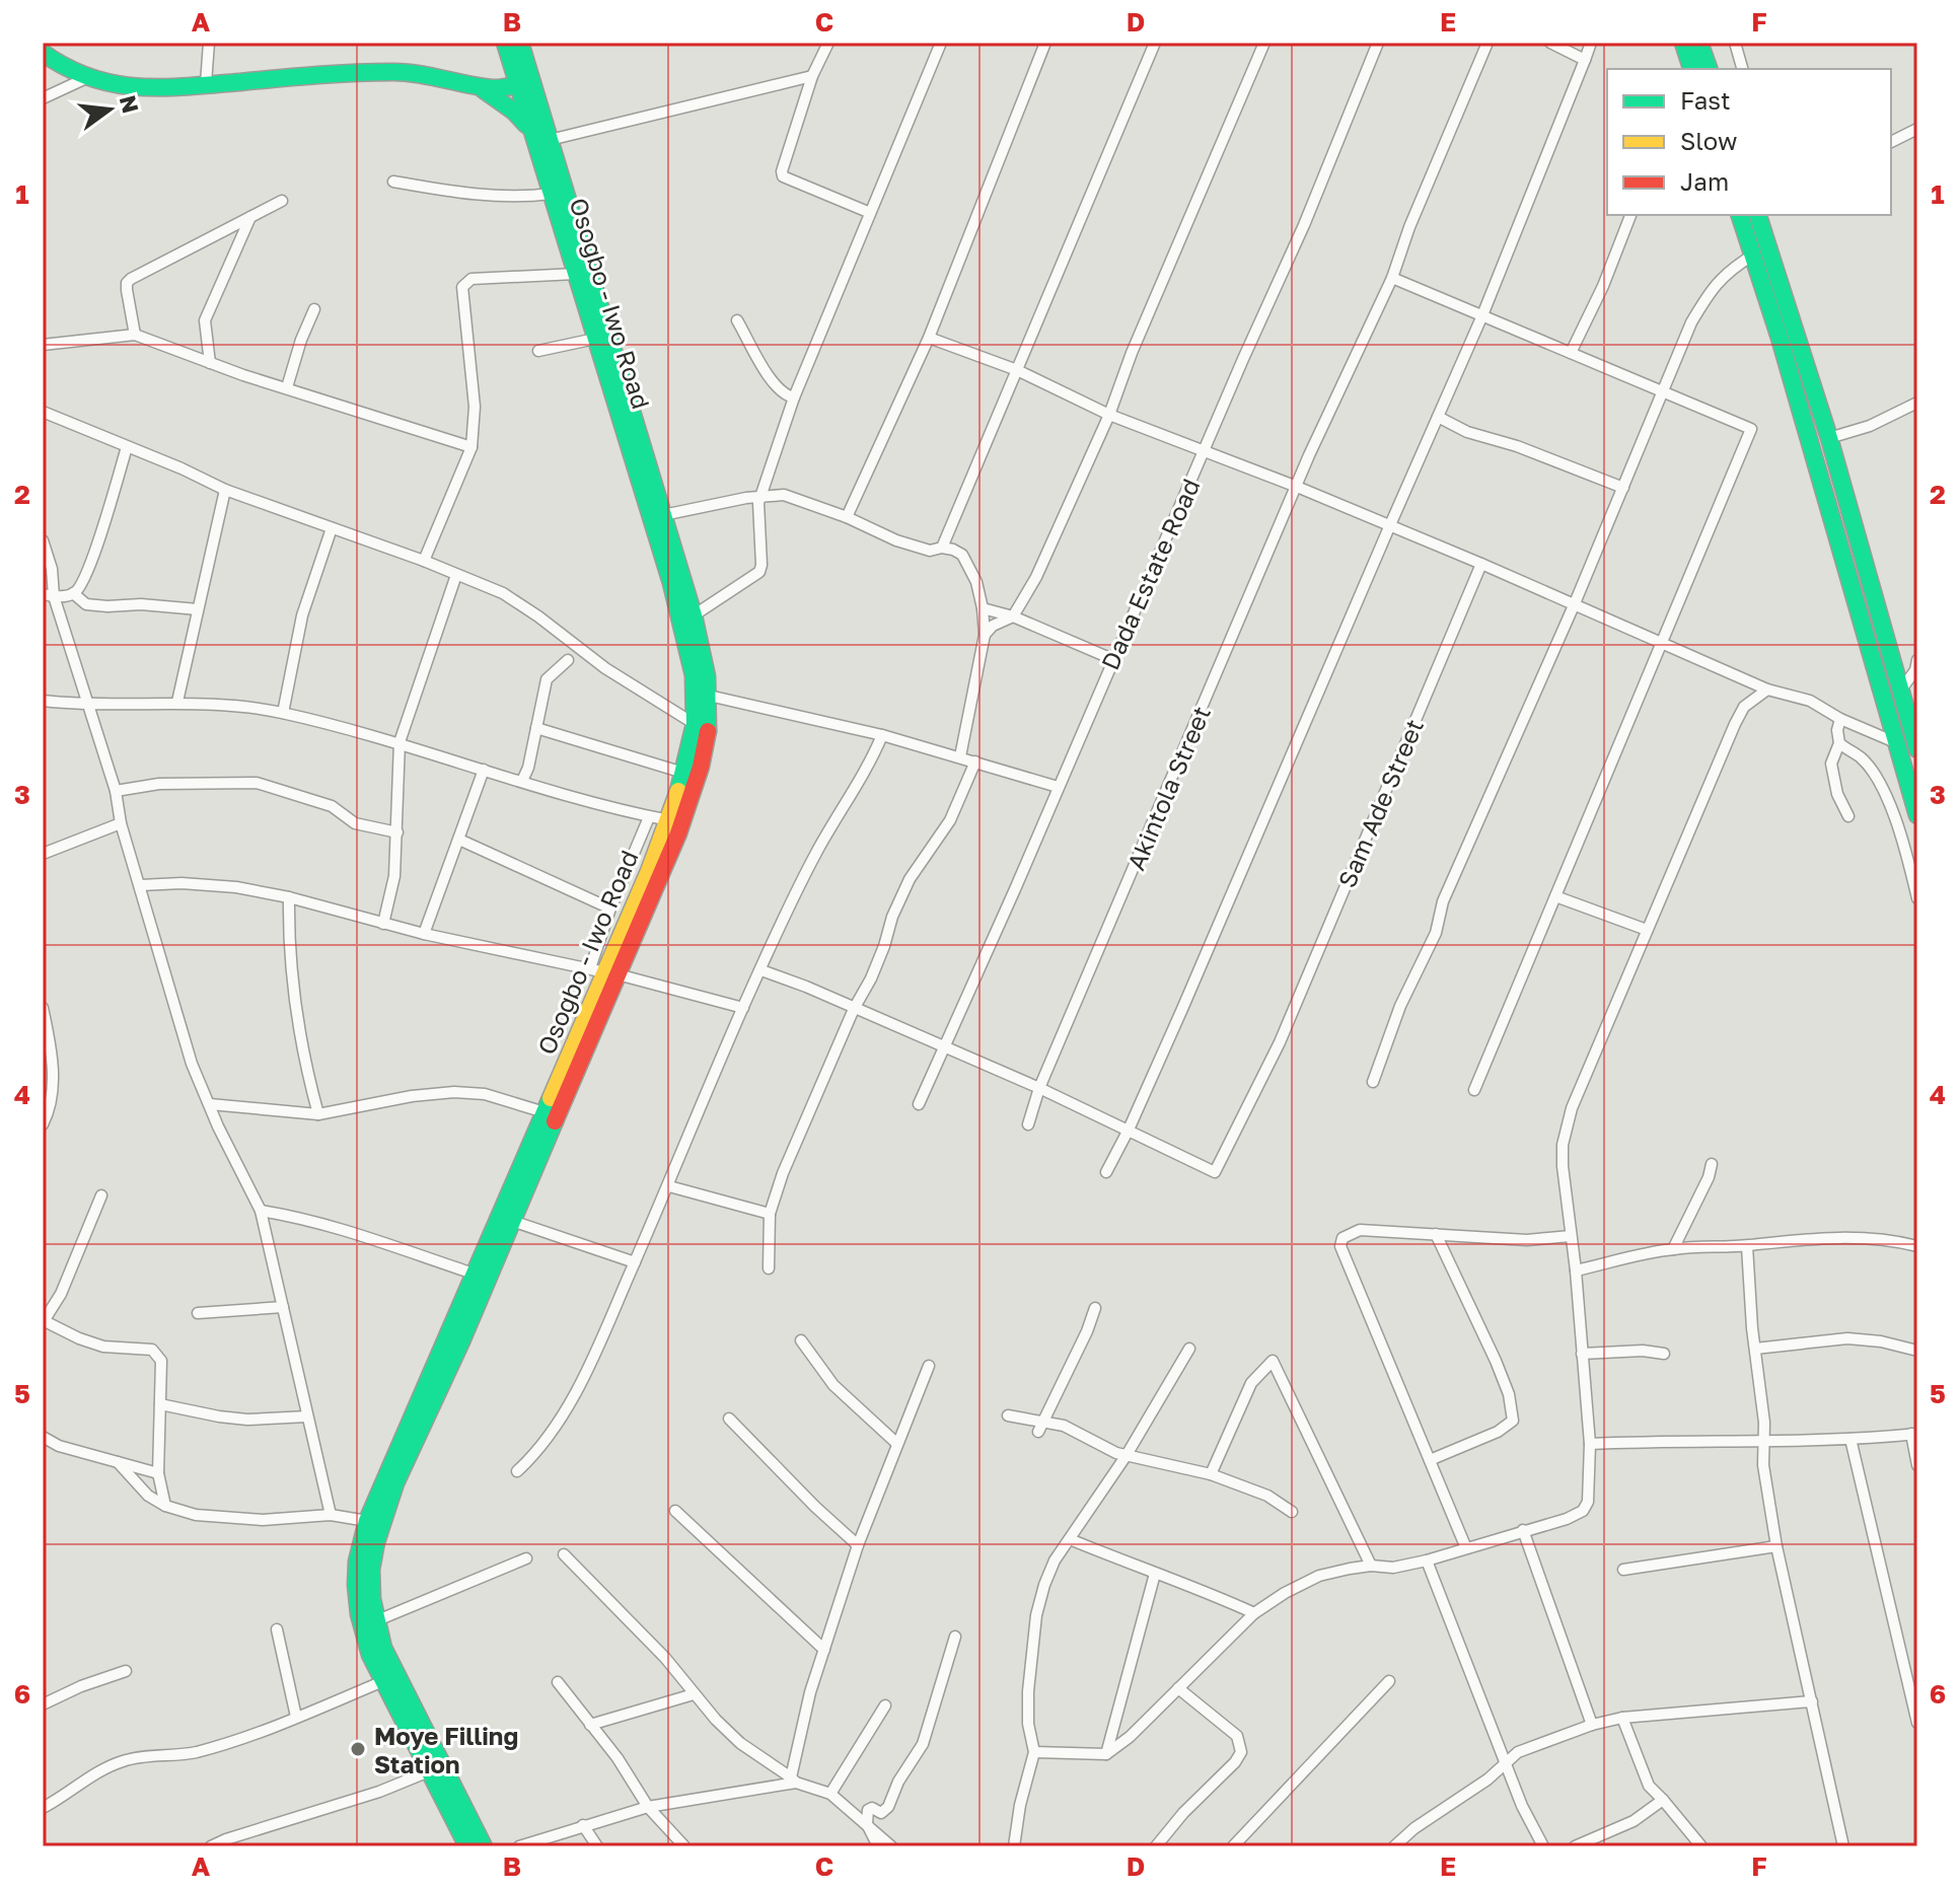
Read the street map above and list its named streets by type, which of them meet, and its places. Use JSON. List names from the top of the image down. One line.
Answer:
{"streets":{"main road":["Osogbo - Iwo Road"],"street":["Dada Estate Road","Akintola Street","Sam Ade Street"]},"places":["Moye Filling Station"],"legend":["Fast","Slow","Jam"],"north":"right","grid":{"columns":["A","B","C","D","E","F"],"rows":["1","2","3","4","5","6"]}}
